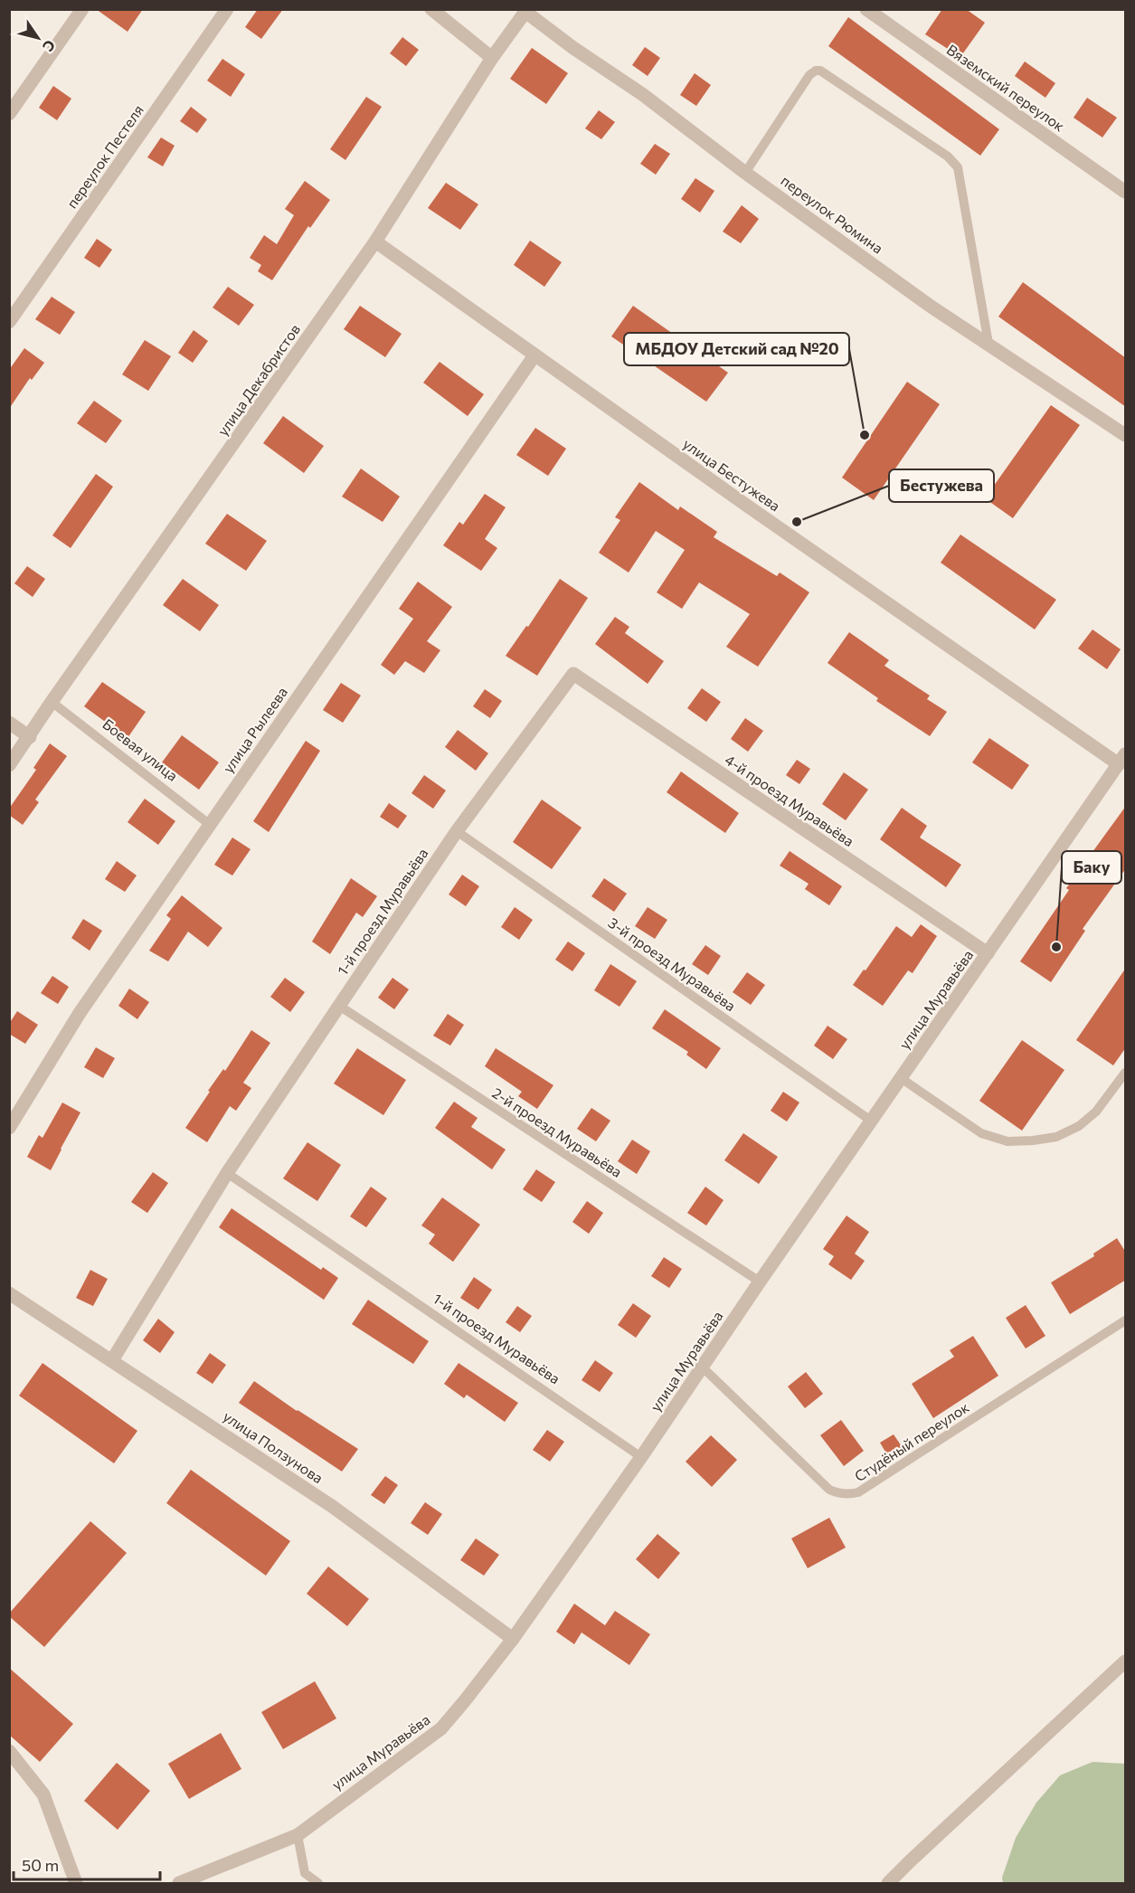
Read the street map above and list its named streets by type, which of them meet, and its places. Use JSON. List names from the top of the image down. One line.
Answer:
{"streets":{"street":["Вяземский переулок","переулок Пестеля","переулок Рюмина","улица Декабристов","улица Бестужева","улица Рылеева","4-й проезд Муравьёва","1-й проезд Муравьёва","улица Муравьёва","улица Ползунова"],"lane":["Боевая улица","3-й проезд Муравьёва","2-й проезд Муравьёва","Студёный переулок"]},"crossings":[["переулок Рюмина","улица Декабристов"],["улица Декабристов","улица Бестужева"],["улица Декабристов","Боевая улица"],["улица Бестужева","улица Рылеева"],["улица Бестужева","улица Муравьёва"],["улица Рылеева","Боевая улица"],["4-й проезд Муравьёва","1-й проезд Муравьёва"],["4-й проезд Муравьёва","улица Муравьёва"],["1-й проезд Муравьёва","3-й проезд Муравьёва"],["1-й проезд Муравьёва","улица Муравьёва"],["1-й проезд Муравьёва","2-й проезд Муравьёва"],["1-й проезд Муравьёва","улица Ползунова"],["3-й проезд Муравьёва","улица Муравьёва"],["улица Муравьёва","2-й проезд Муравьёва"],["улица Муравьёва","Студёный переулок"],["улица Муравьёва","улица Ползунова"]],"places":["МБДОУ Детский сад №20","Бестужева","Баку"],"scale_bar":"50 m","north":"bottom right"}
